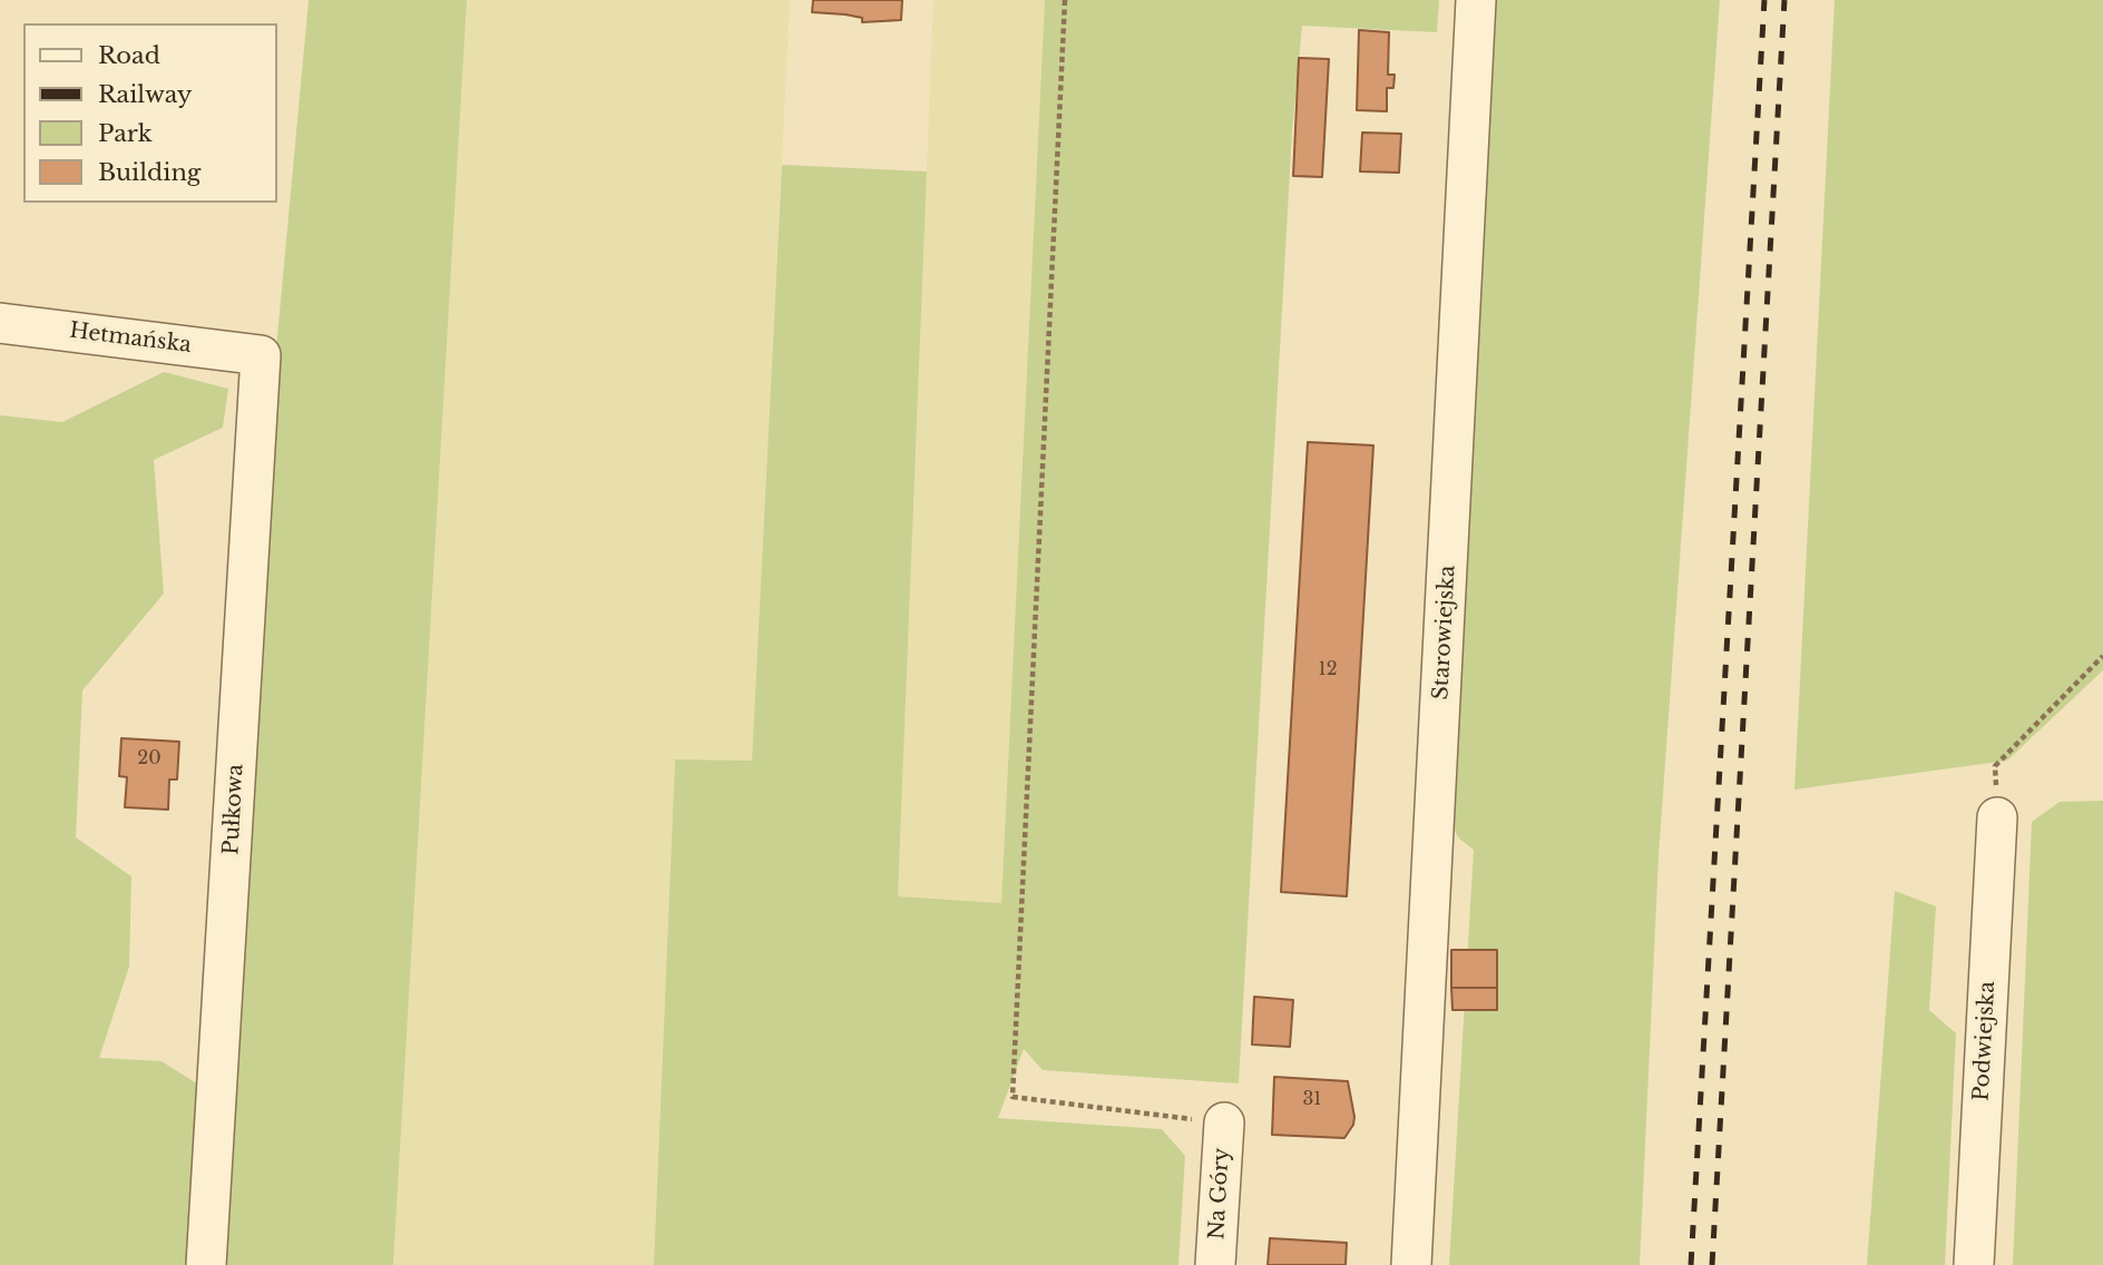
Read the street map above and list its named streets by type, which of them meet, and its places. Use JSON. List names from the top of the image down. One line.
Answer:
{"streets":{"street":["Hetmańska","Starowiejska","Pułkowa","Podwiejska","Na Góry"]},"crossings":[["Hetmańska","Pułkowa"]],"house_numbers":["12","20","31"],"legend":["Road","Railway","Park","Building"]}
